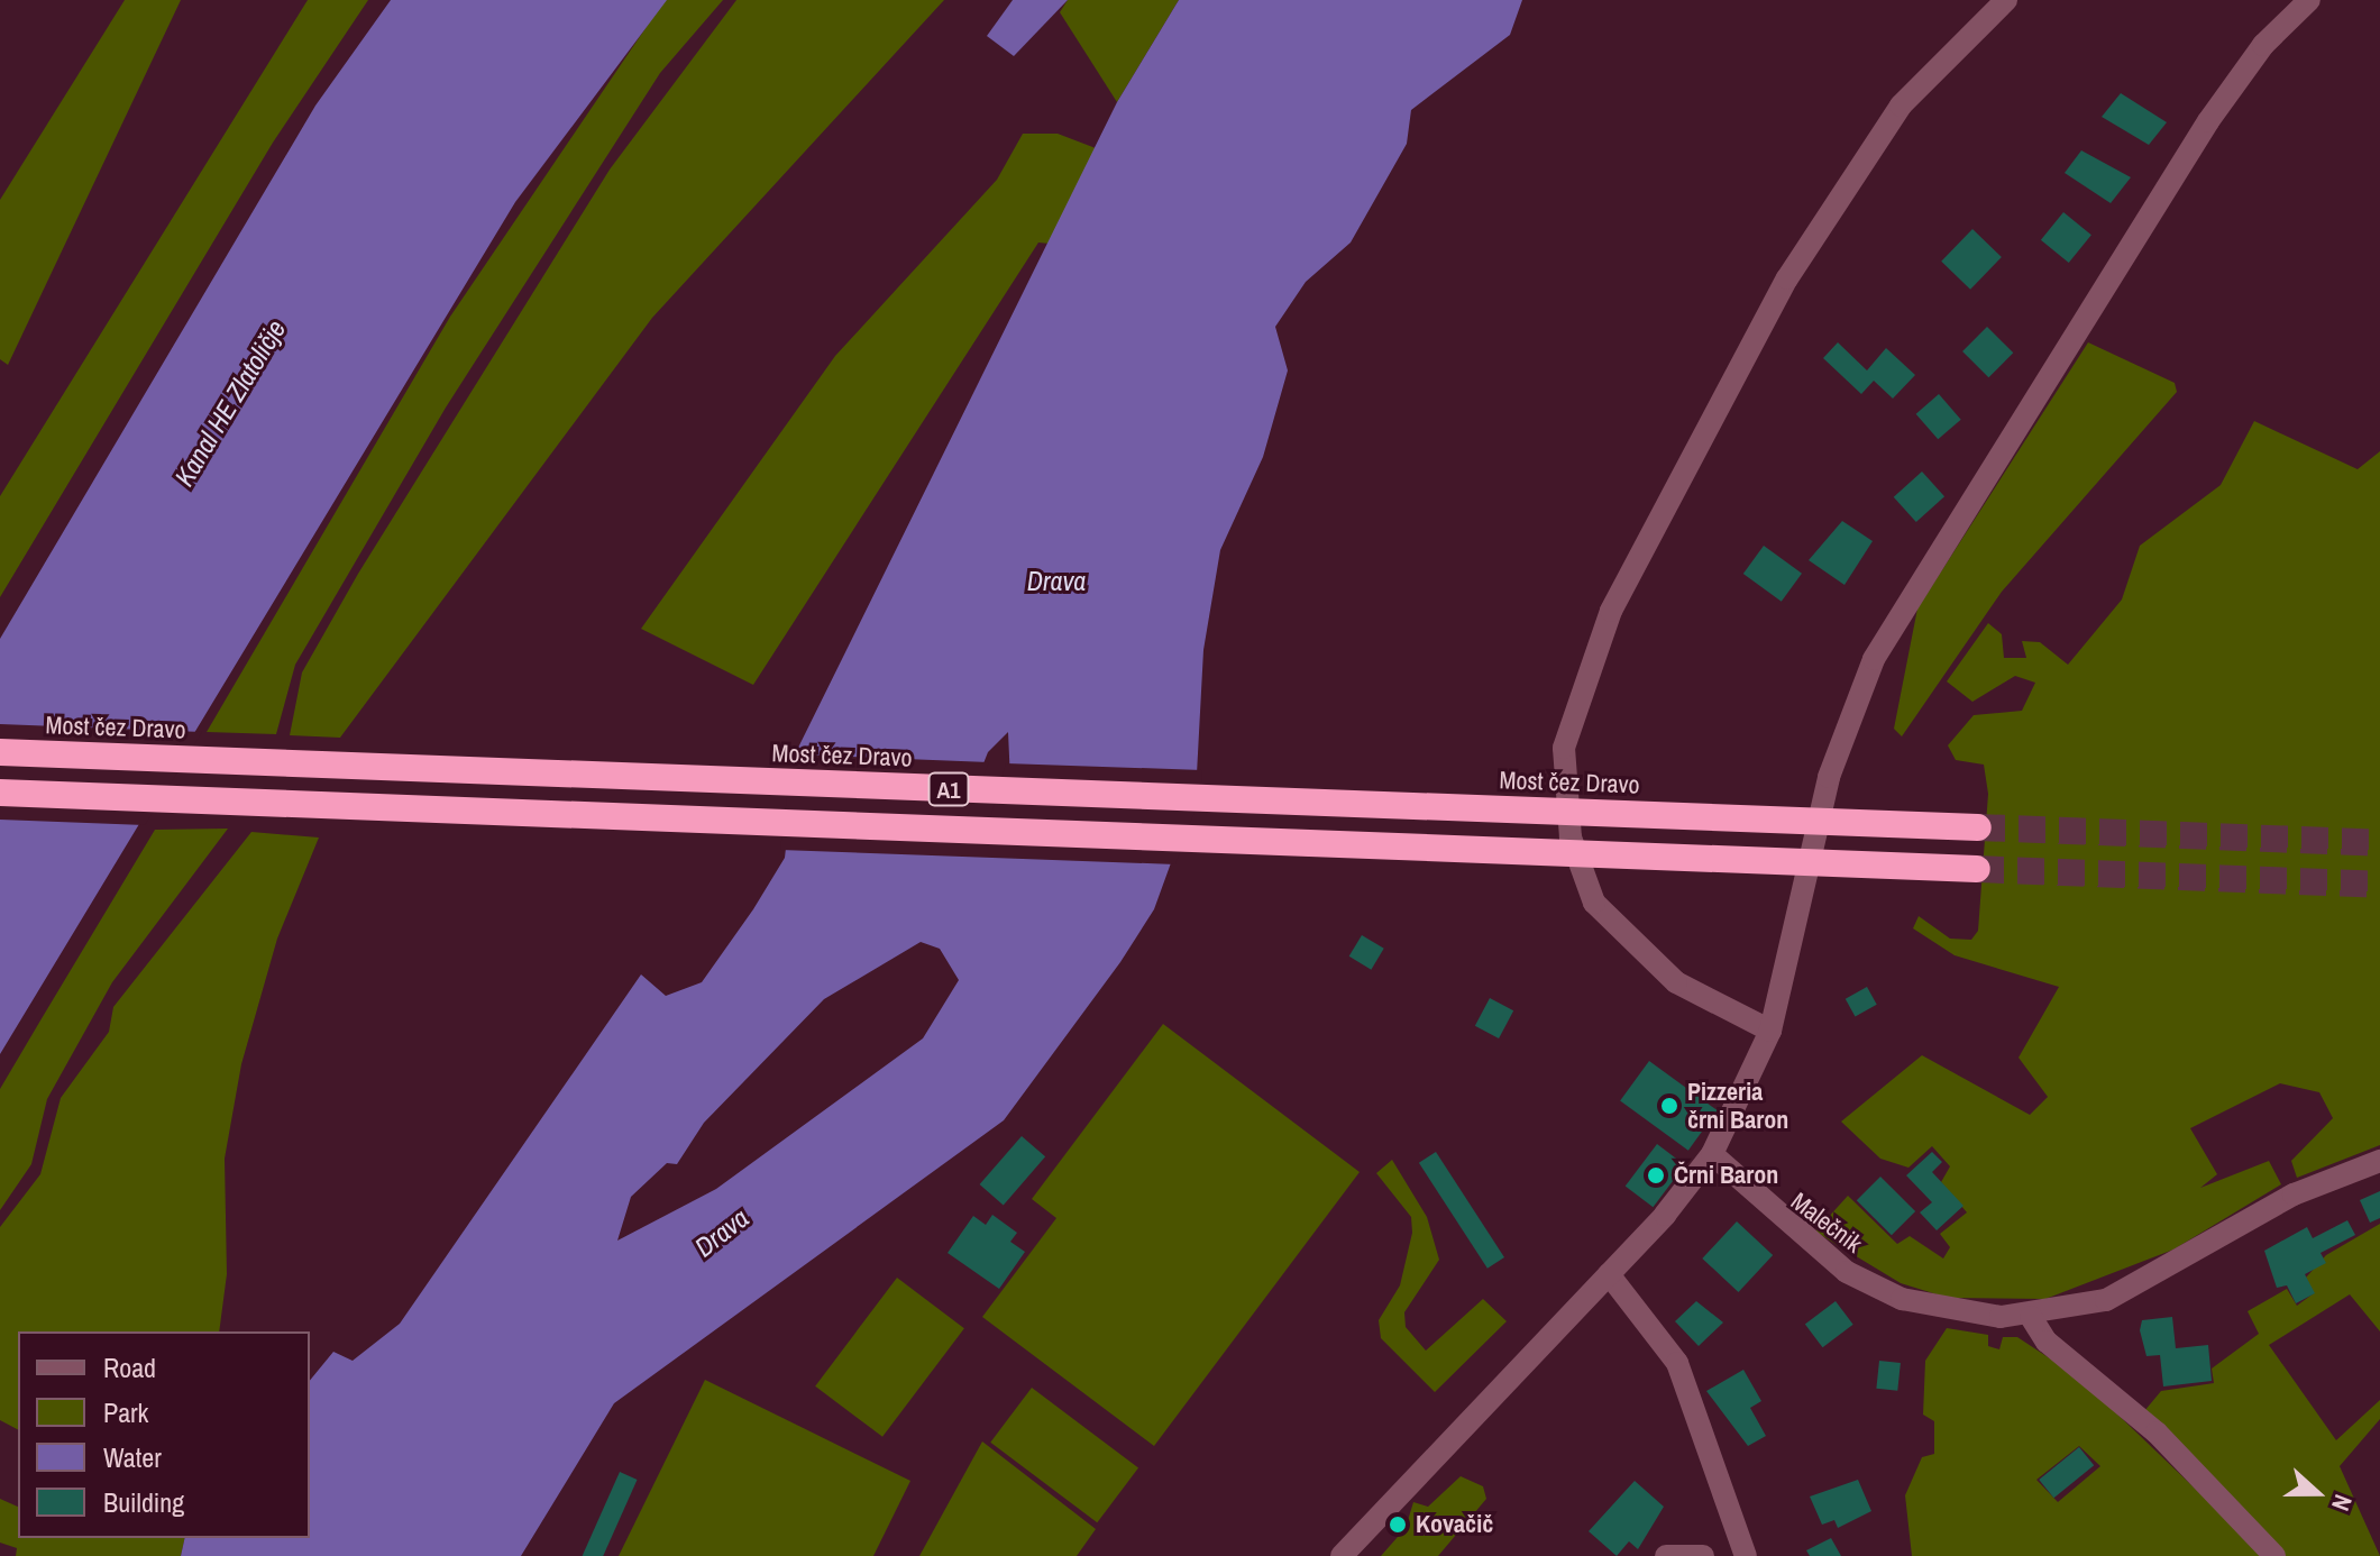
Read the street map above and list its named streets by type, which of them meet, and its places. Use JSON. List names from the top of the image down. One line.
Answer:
{"streets":{"highway":["Most čez Dravo","A1"],"street":["Malečnik"]},"water":["Kanal HE Zlatoličje","Drava"],"places":["Pizzeria črni Baron","Črni Baron","Kovačič"],"legend":["Road","Park","Water","Building"],"north":"right"}
